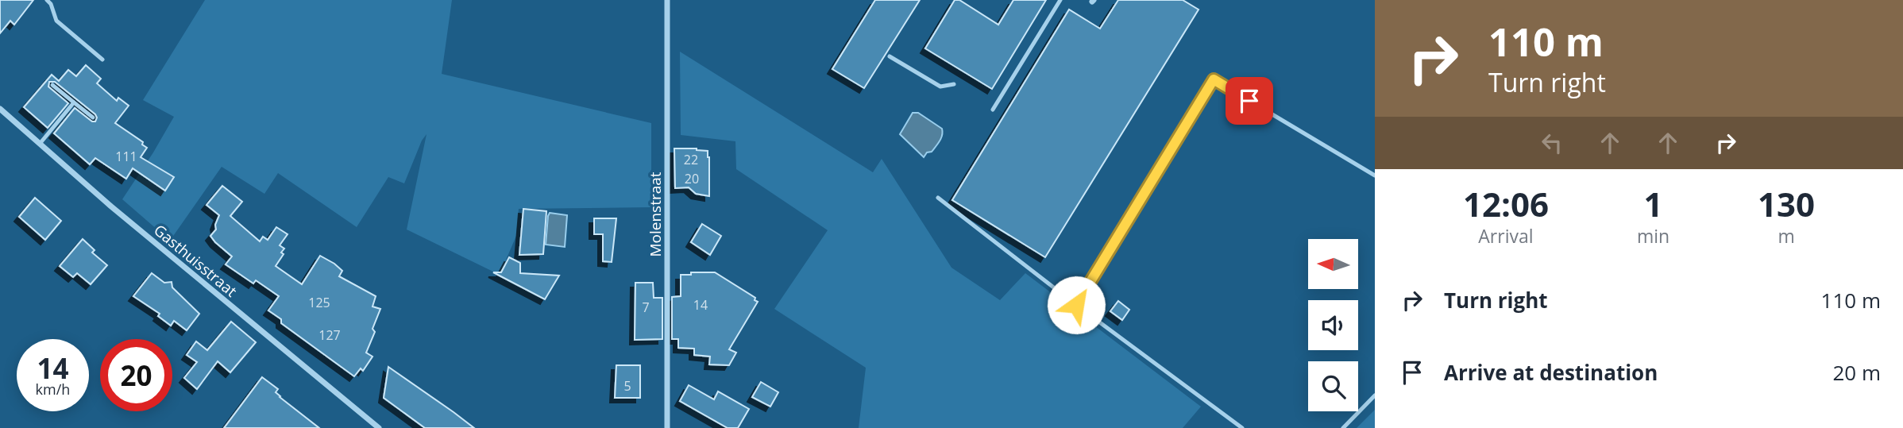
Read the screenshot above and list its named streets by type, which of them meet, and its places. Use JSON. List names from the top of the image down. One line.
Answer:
{"streets":{"street":["Molenstraat","Gasthuisstraat"]},"house_numbers":["111","22","20","125","14","7","127","5"],"north":"left","page":{"turn":["110 m","Turn right"],"eta":["12:06","Arrival","1","min","130","m"],"list":[{"name":"Turn right","value":"110 m"},{"name":"Arrive at destination","value":"20 m"}],"speed":"14 km/h","limit":"20"}}
